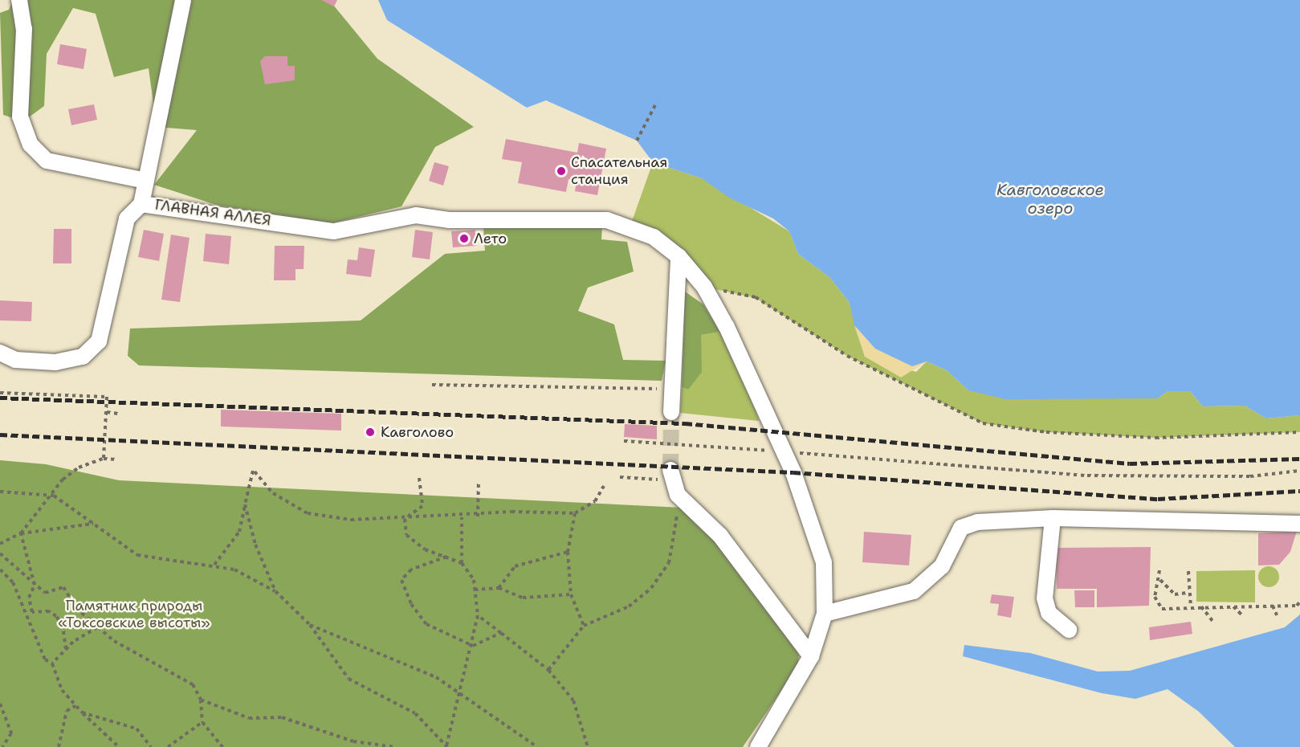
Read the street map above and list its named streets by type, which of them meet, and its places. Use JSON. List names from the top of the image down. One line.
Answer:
{"streets":{"street":["ГЛАВНАЯ АЛЛЕЯ"]},"water":["Кавголовское озеро"],"parks":["Памятник природы «Токсовские высоты»"],"places":["Спасательная станция","Лето","Кавголово"]}
